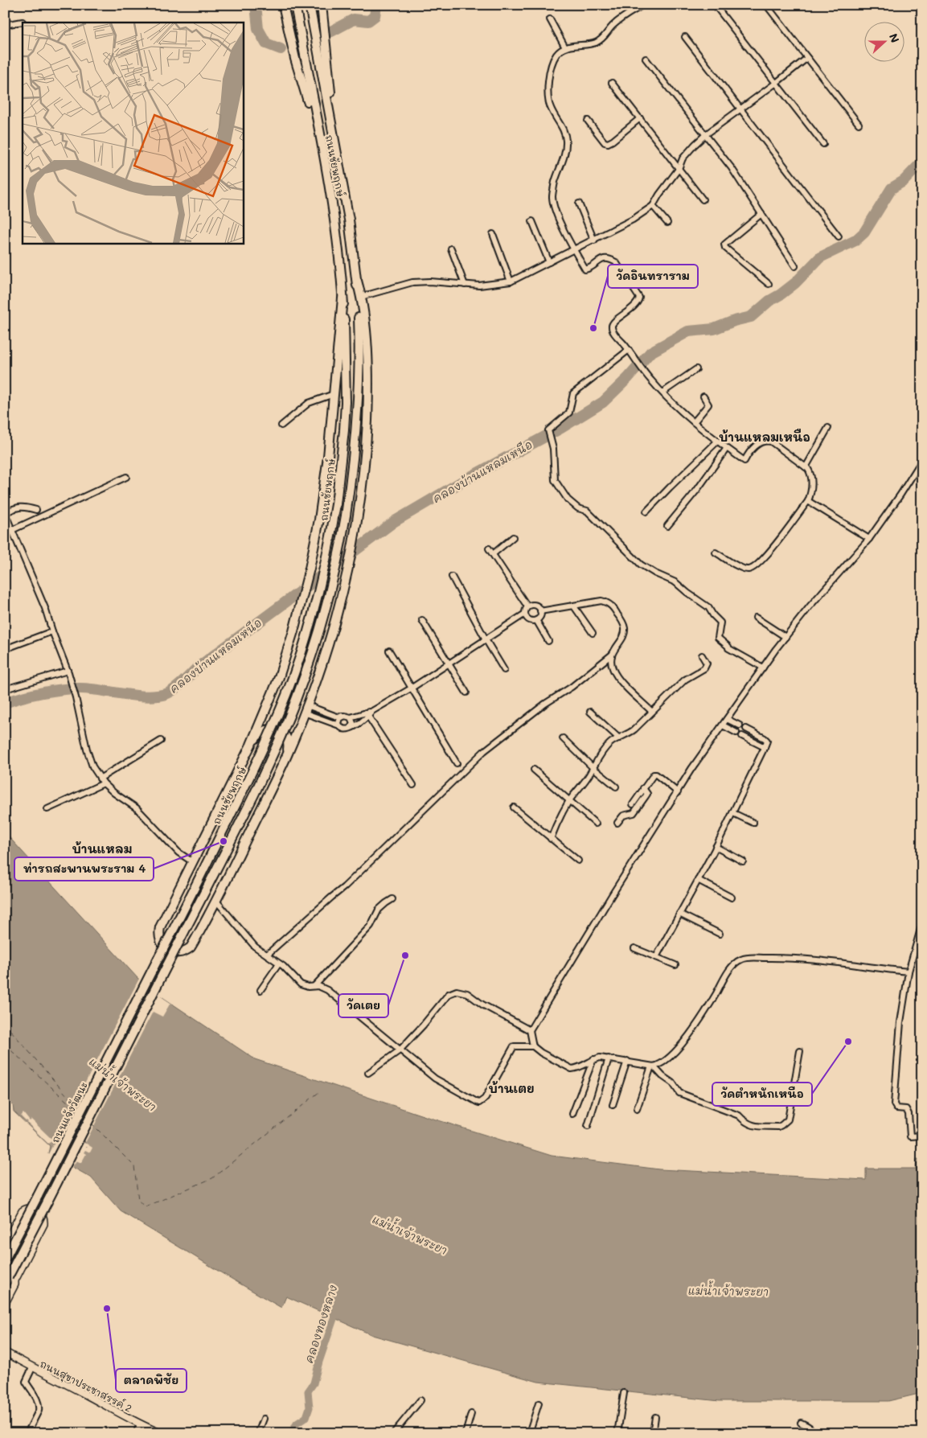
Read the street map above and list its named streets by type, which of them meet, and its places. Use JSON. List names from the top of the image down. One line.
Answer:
{"streets":{"main road":["ถนนชัยพฤกษ์","ถนนแจ้งวัฒนะ"],"street":["ถนนสุขาประชาสรรค์ 2"]},"crossings":[["ถนนชัยพฤกษ์","ถนนแจ้งวัฒนะ"]],"districts":["บ้านแหลมเหนือ","บ้านแหลม","บ้านเตย"],"water":["คลองบ้านแหลมเหนือ","แม่น้ำเจ้าพระยา","คลองทองหลาง"],"places":["วัดอินทราราม","ท่ารถสะพานพระราม 4","วัดเตย","วัดตำหนักเหนือ","ตลาดพิชัย"],"north":"right"}
